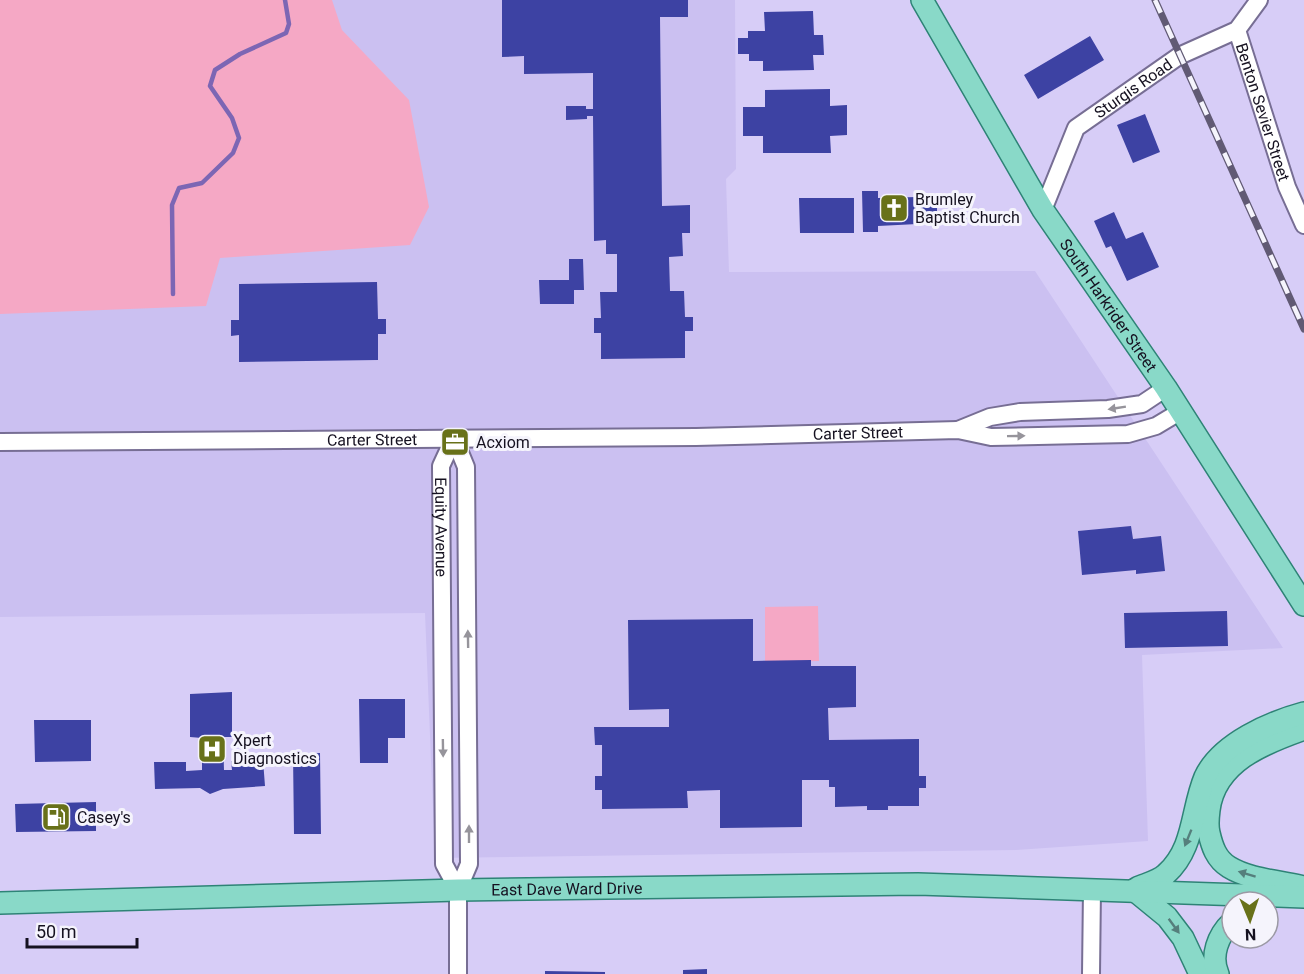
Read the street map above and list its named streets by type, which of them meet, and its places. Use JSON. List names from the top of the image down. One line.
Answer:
{"streets":{"main road":["South Harkrider Street","East Dave Ward Drive"],"street":["Sturgis Road","Benton Sevier Street","Carter Street","Equity Avenue"]},"crossings":[["Sturgis Road","Benton Sevier Street"],["Sturgis Road","South Harkrider Street"],["South Harkrider Street","Carter Street"],["Carter Street","Equity Avenue"],["Equity Avenue","East Dave Ward Drive"]],"places":{"church":["Brumley Baptist Church"],"office":["Acxiom"],"hospital":["Xpert Diagnostics"],"fuel station":["Casey's"]},"scale_bar":"50 m","north":"bottom"}
